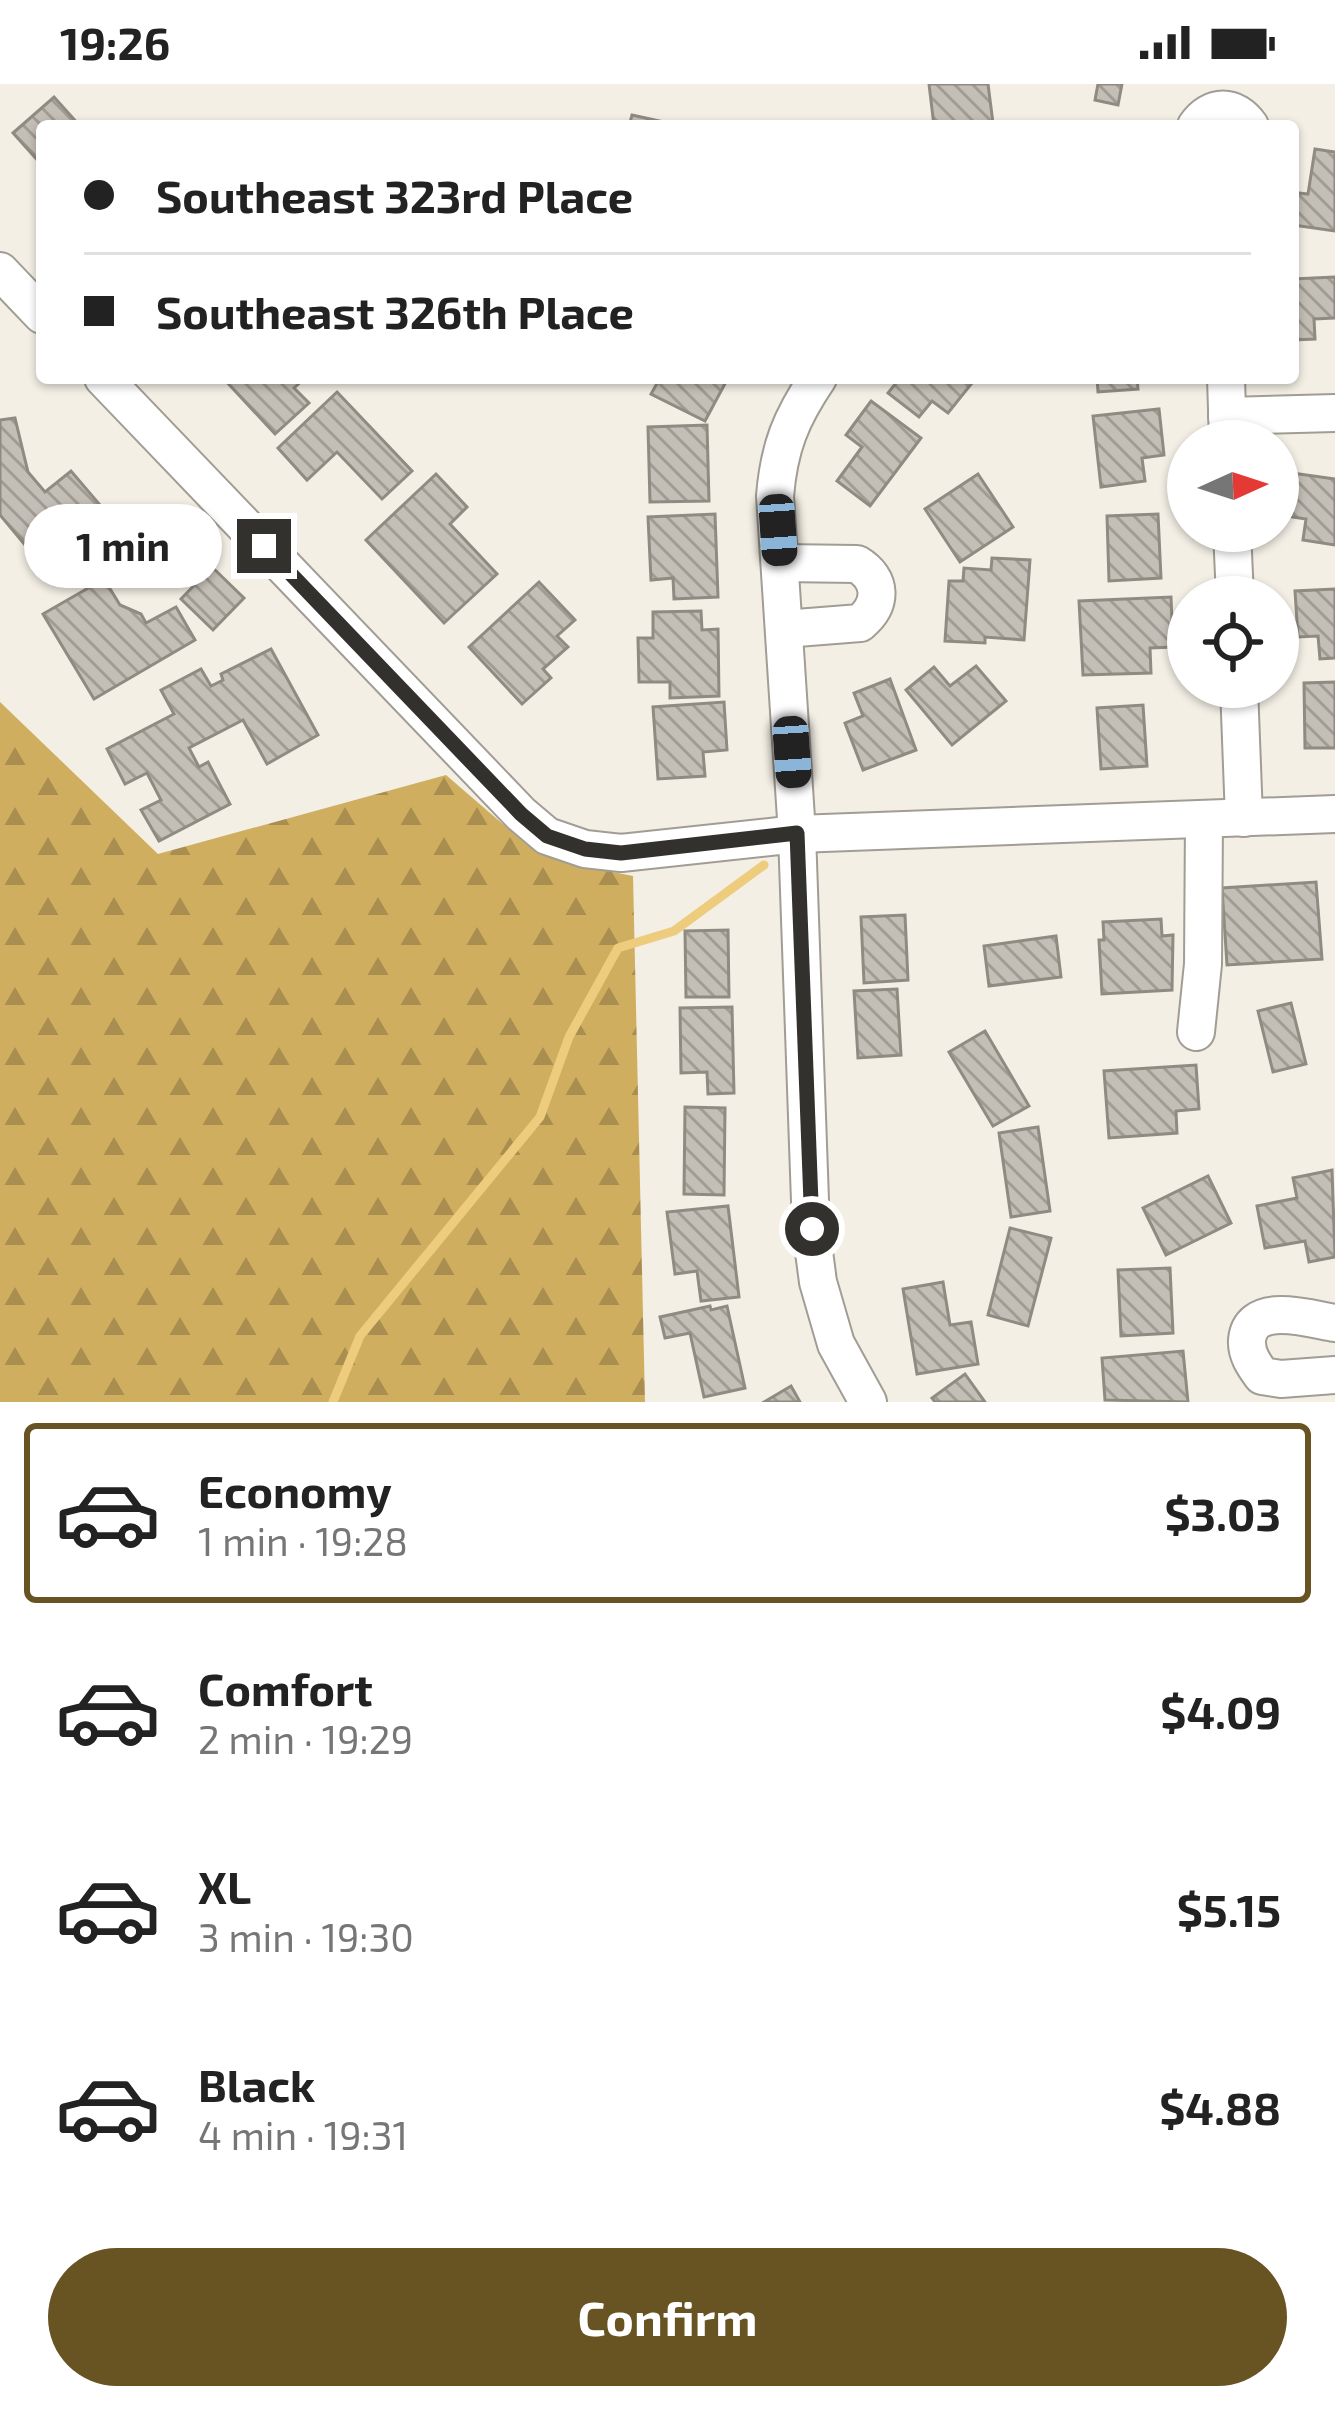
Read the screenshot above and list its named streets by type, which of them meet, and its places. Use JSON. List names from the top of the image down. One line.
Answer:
{"north":"right","page":{"status":"19:26","banner":["Southeast 323rd Place","Southeast 326th Place"],"bubble":"1 min","list":[{"name":"Economy","note":"1 min · 19:28","value":"$3.03"},{"name":"Comfort","note":"2 min · 19:29","value":"$4.09"},{"name":"XL","note":"3 min · 19:30","value":"$5.15"},{"name":"Black","note":"4 min · 19:31","value":"$4.88"}],"buttons":"Confirm"}}
